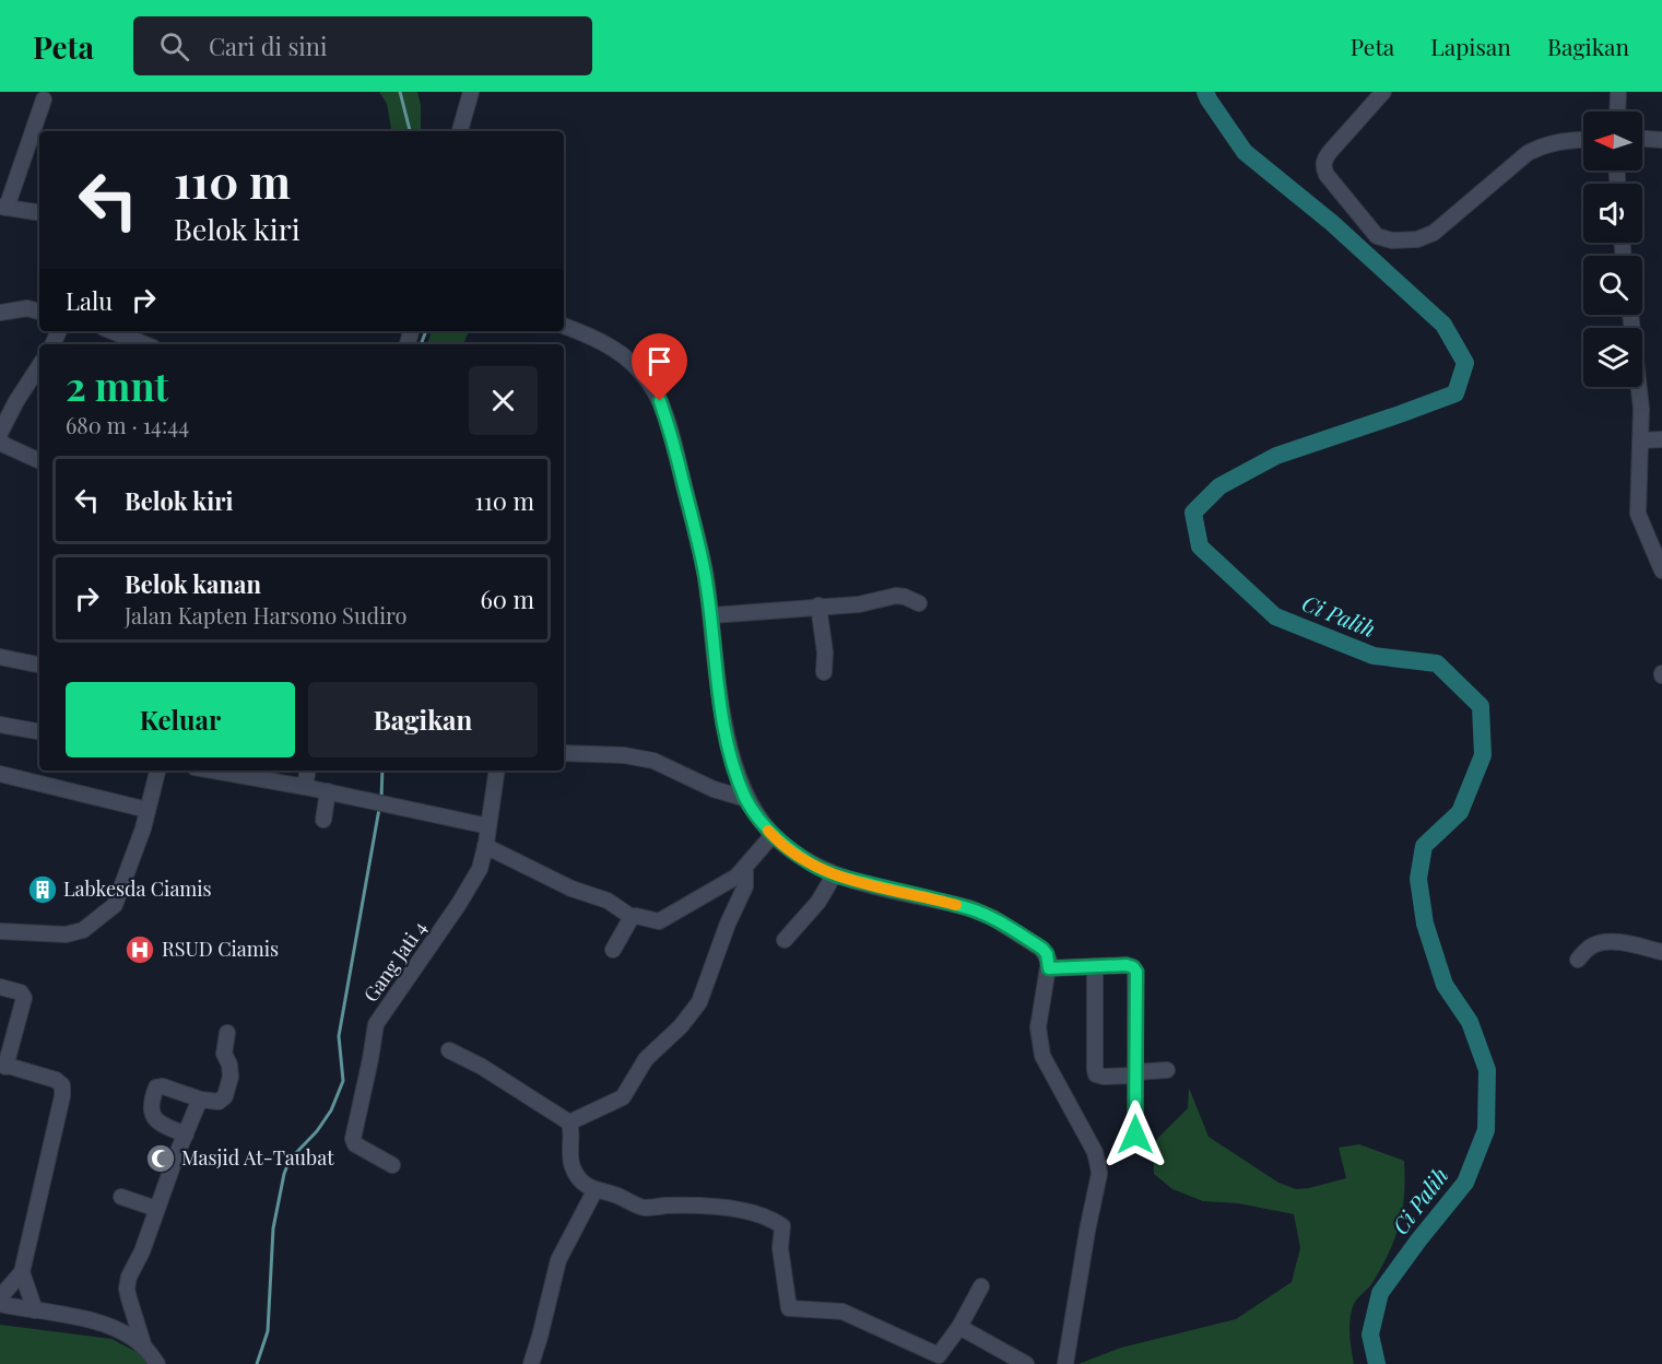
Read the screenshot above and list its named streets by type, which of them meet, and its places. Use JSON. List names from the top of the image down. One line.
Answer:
{"streets":{"street":["Gang Jati 4"]},"water":["Ci Palih"],"places":{"building":["Labkesda Ciamis"],"hospital":["RSUD Ciamis"],"mosque":["Masjid At-Taubat"]},"north":"left","page":{"header":"Peta","search":"Cari di sini","nav":["Peta","Lapisan","Bagikan"],"turn":["110 m","Belok kiri"],"then":"Lalu","heading":["2 mnt","680 m · 14:44"],"list":[{"name":"Belok kiri","value":"110 m"},{"name":"Belok kanan","note":"Jalan Kapten Harsono Sudiro","value":"60 m"}],"buttons":["Keluar","Bagikan"]}}
